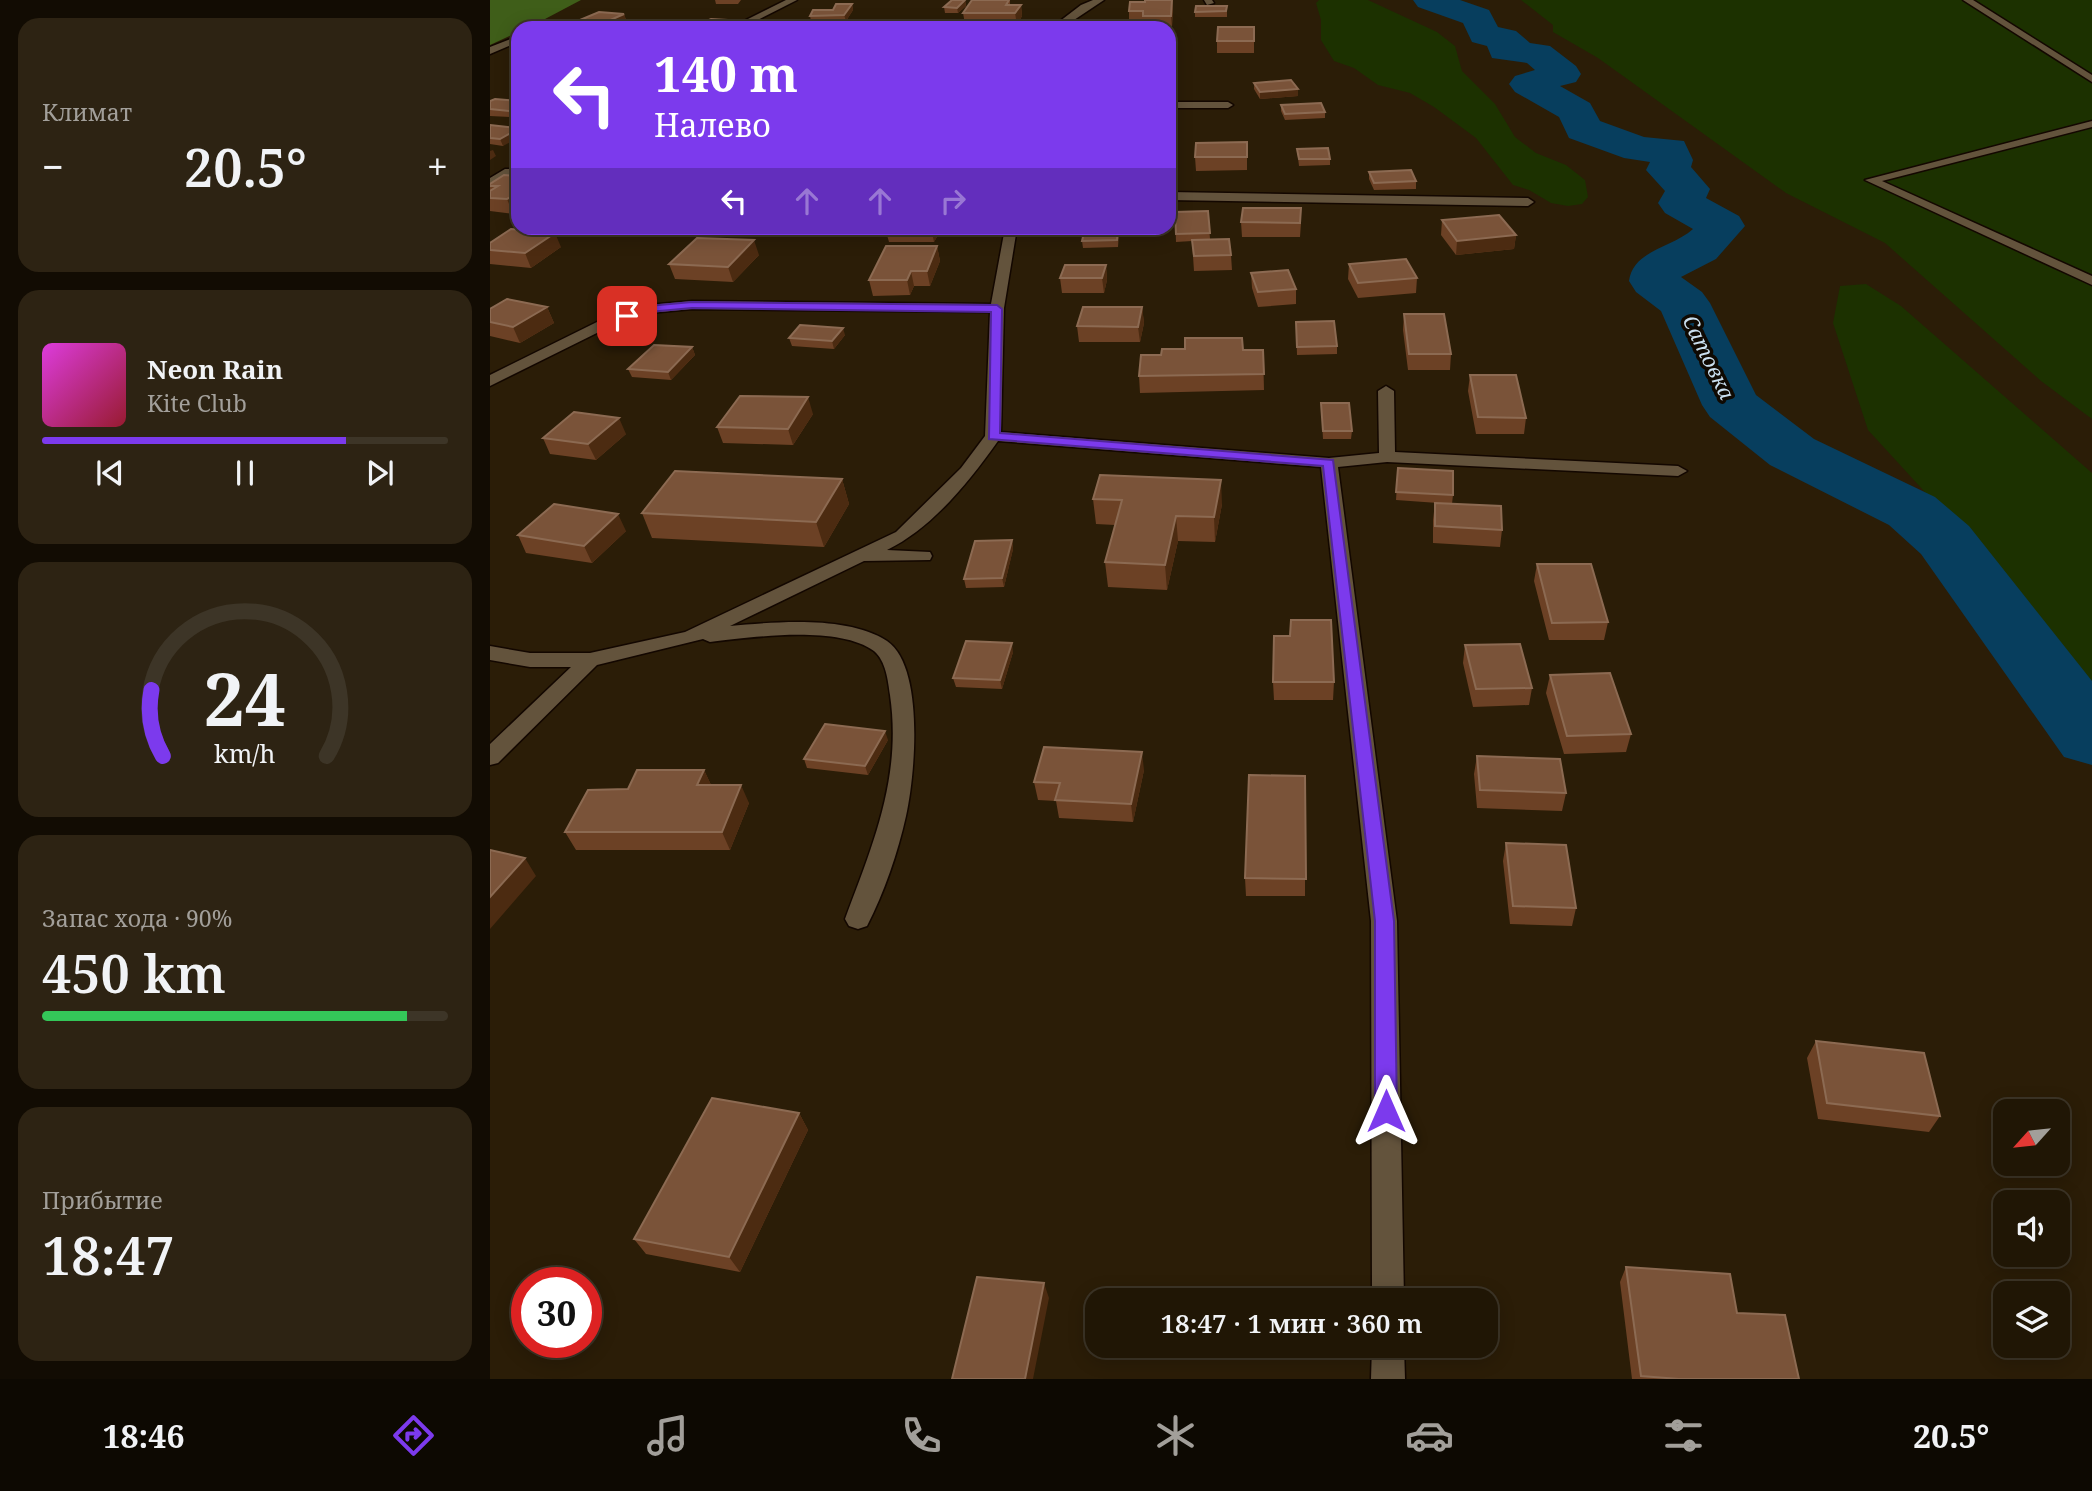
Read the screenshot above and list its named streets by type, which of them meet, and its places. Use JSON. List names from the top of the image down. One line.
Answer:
{"water":["Сатовка"],"north":"bottom left","page":{"tile":["Климат",["Запас хода · 90%","450 km"],["Прибытие","18:47"]],"turn":["140 m","Налево"],"heat":["−","20.5°","+"],"song":["Neon Rain","Kite Club"],"limit":"30","trip":"18:47 · 1 мин · 360 m","tabs":["18:46","20.5°"],"gauge":["24","km/h"]}}
